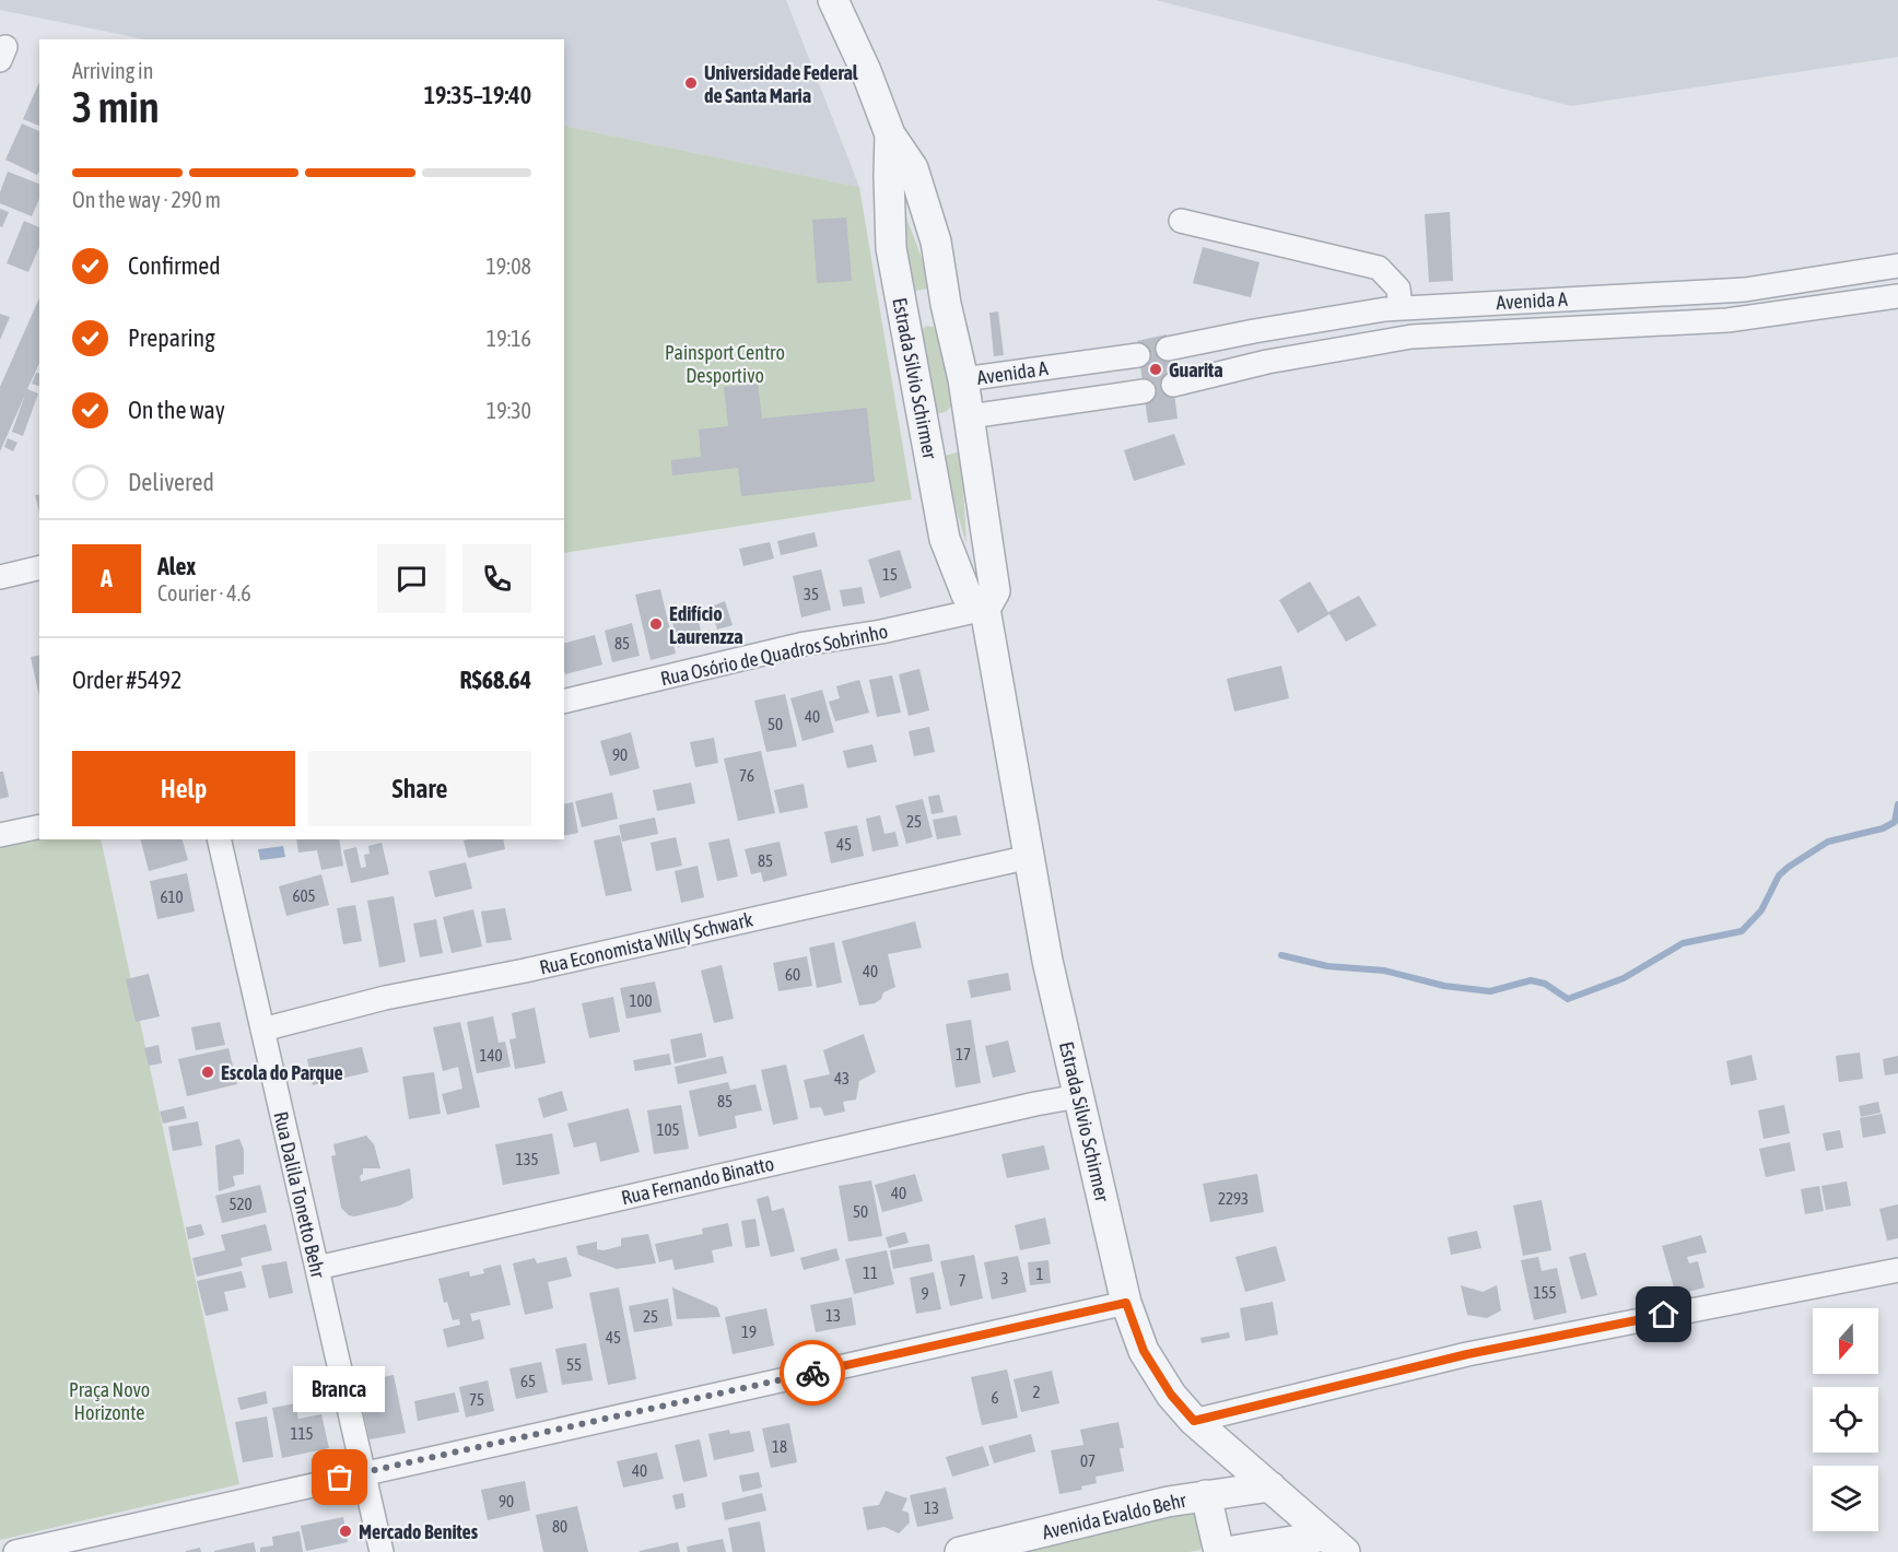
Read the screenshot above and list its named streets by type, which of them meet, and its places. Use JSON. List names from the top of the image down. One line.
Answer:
{"streets":{"street":["Avenida A","Estrada Silvio Schirmer","Rua Osório de Quadros Sobrinho","Rua Economista Willy Schwark","Rua Fernando Binatto","Rua Dalila Tonetto Behr","Avenida Evaldo Behr"]},"crossings":[["Avenida A","Estrada Silvio Schirmer"],["Estrada Silvio Schirmer","Rua Osório de Quadros Sobrinho"],["Estrada Silvio Schirmer","Rua Economista Willy Schwark"],["Estrada Silvio Schirmer","Rua Fernando Binatto"],["Estrada Silvio Schirmer","Avenida Evaldo Behr"],["Rua Economista Willy Schwark","Rua Dalila Tonetto Behr"],["Rua Fernando Binatto","Rua Dalila Tonetto Behr"]],"parks":["Painsport Centro Desportivo","Praça Novo Horizonte"],"places":["Universidade Federal de Santa Maria","Guarita","Edifício Laurenzza","Escola do Parque","Branca","Mercado Benites"],"house_numbers":["15","35","85","40","50","90","76","25","45","85","605","610","40","60","100","17","140","43","85","105","135","40","2293","520","50","11","1","3","7","155","9","13","25","19","45","55","65","2","6","75","115","18","07","40","90","13","80"],"north":"bottom","page":{"heading":["3 min","Arriving in","19:35–19:40"],"panel":["Alex","Courier · 4.6","Order #5492","R$68.64"],"bar":"On the way · 290 m","list":[["Confirmed","19:08"],["Preparing","19:16"],["On the way","19:30"],"Delivered"],"round":"A","buttons":["Help","Share"],"bubble":"Branca"}}
